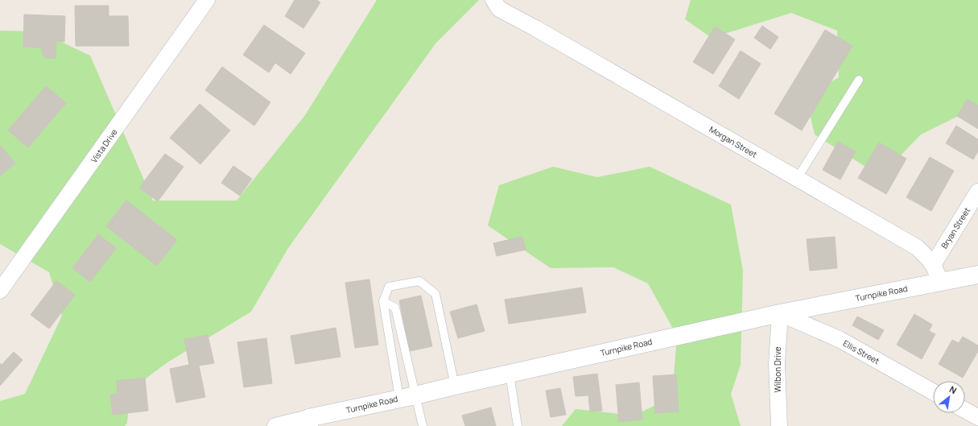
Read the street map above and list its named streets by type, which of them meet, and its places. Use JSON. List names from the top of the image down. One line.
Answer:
{"streets":{"street":["Morgan Street","Vista Drive","Bryan Street","Turnpike Road","Ellis Street","Wilbon Drive"]},"crossings":[["Morgan Street","Bryan Street"],["Morgan Street","Turnpike Road"],["Turnpike Road","Ellis Street"],["Turnpike Road","Wilbon Drive"],["Ellis Street","Wilbon Drive"]],"north":"top right"}
